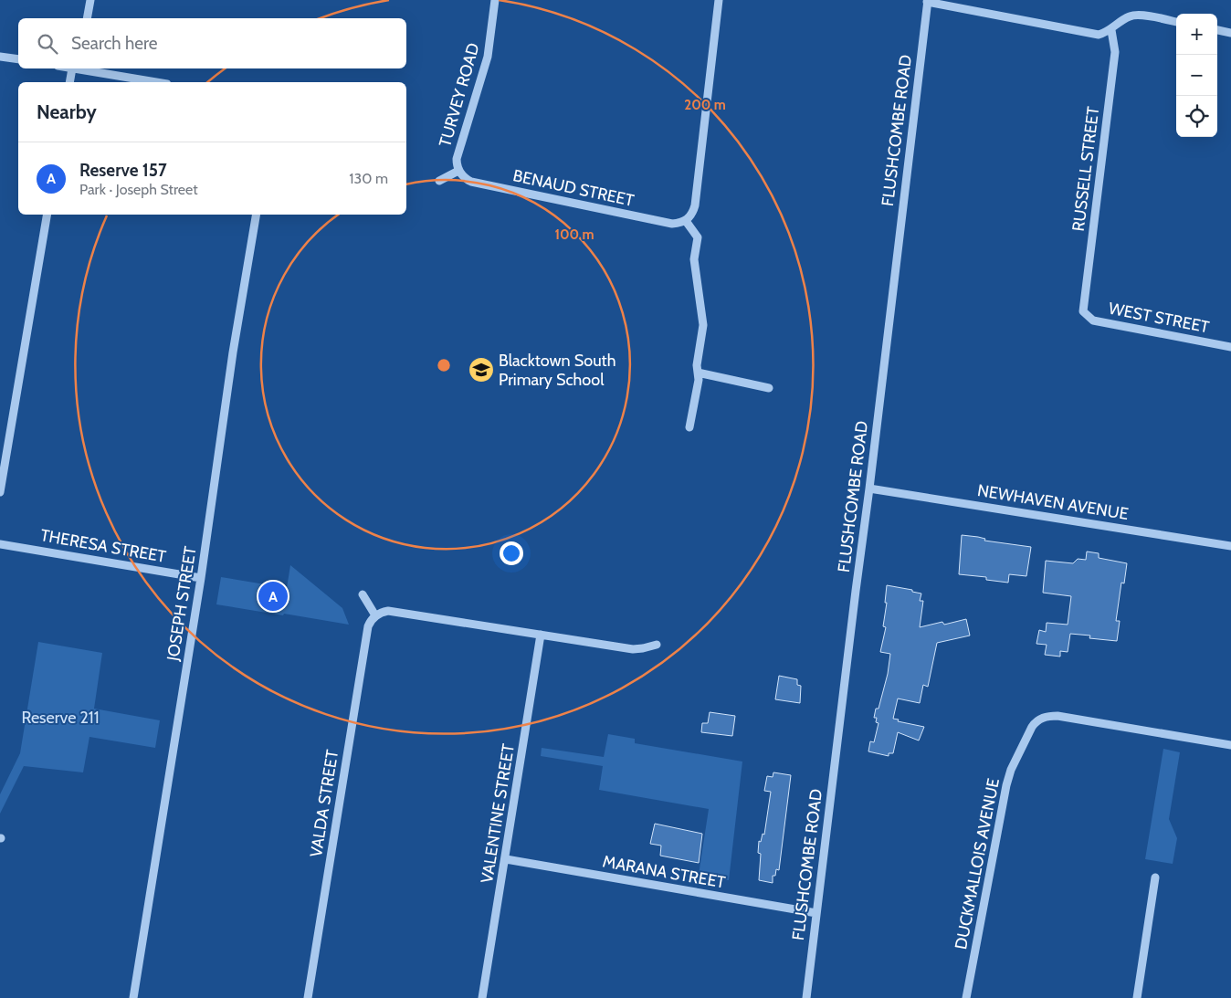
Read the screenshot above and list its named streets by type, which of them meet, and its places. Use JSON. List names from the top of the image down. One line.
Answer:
{"streets":{"street":["TURVEY ROAD","FLUSHCOMBE ROAD","RUSSELL STREET","BENAUD STREET","WEST STREET","NEWHAVEN AVENUE","THERESA STREET","JOSEPH STREET","VALDA STREET","VALENTINE STREET","DUCKMALLOIS AVENUE","MARANA STREET"]},"crossings":[["TURVEY ROAD","BENAUD STREET"],["FLUSHCOMBE ROAD","NEWHAVEN AVENUE"],["FLUSHCOMBE ROAD","MARANA STREET"],["RUSSELL STREET","WEST STREET"],["THERESA STREET","JOSEPH STREET"],["VALENTINE STREET","MARANA STREET"]],"parks":["Reserve 211"],"places":{"school or university":["Blacktown South Primary School"]},"page":{"map_buttons":["+","−"],"search":"Search here","heading":"Nearby","list":[{"mark":"A","name":"Reserve 157","note":"Park · Joseph Street","value":"130 m"}],"pins":"A"},"rings":["200 m","100 m"]}
